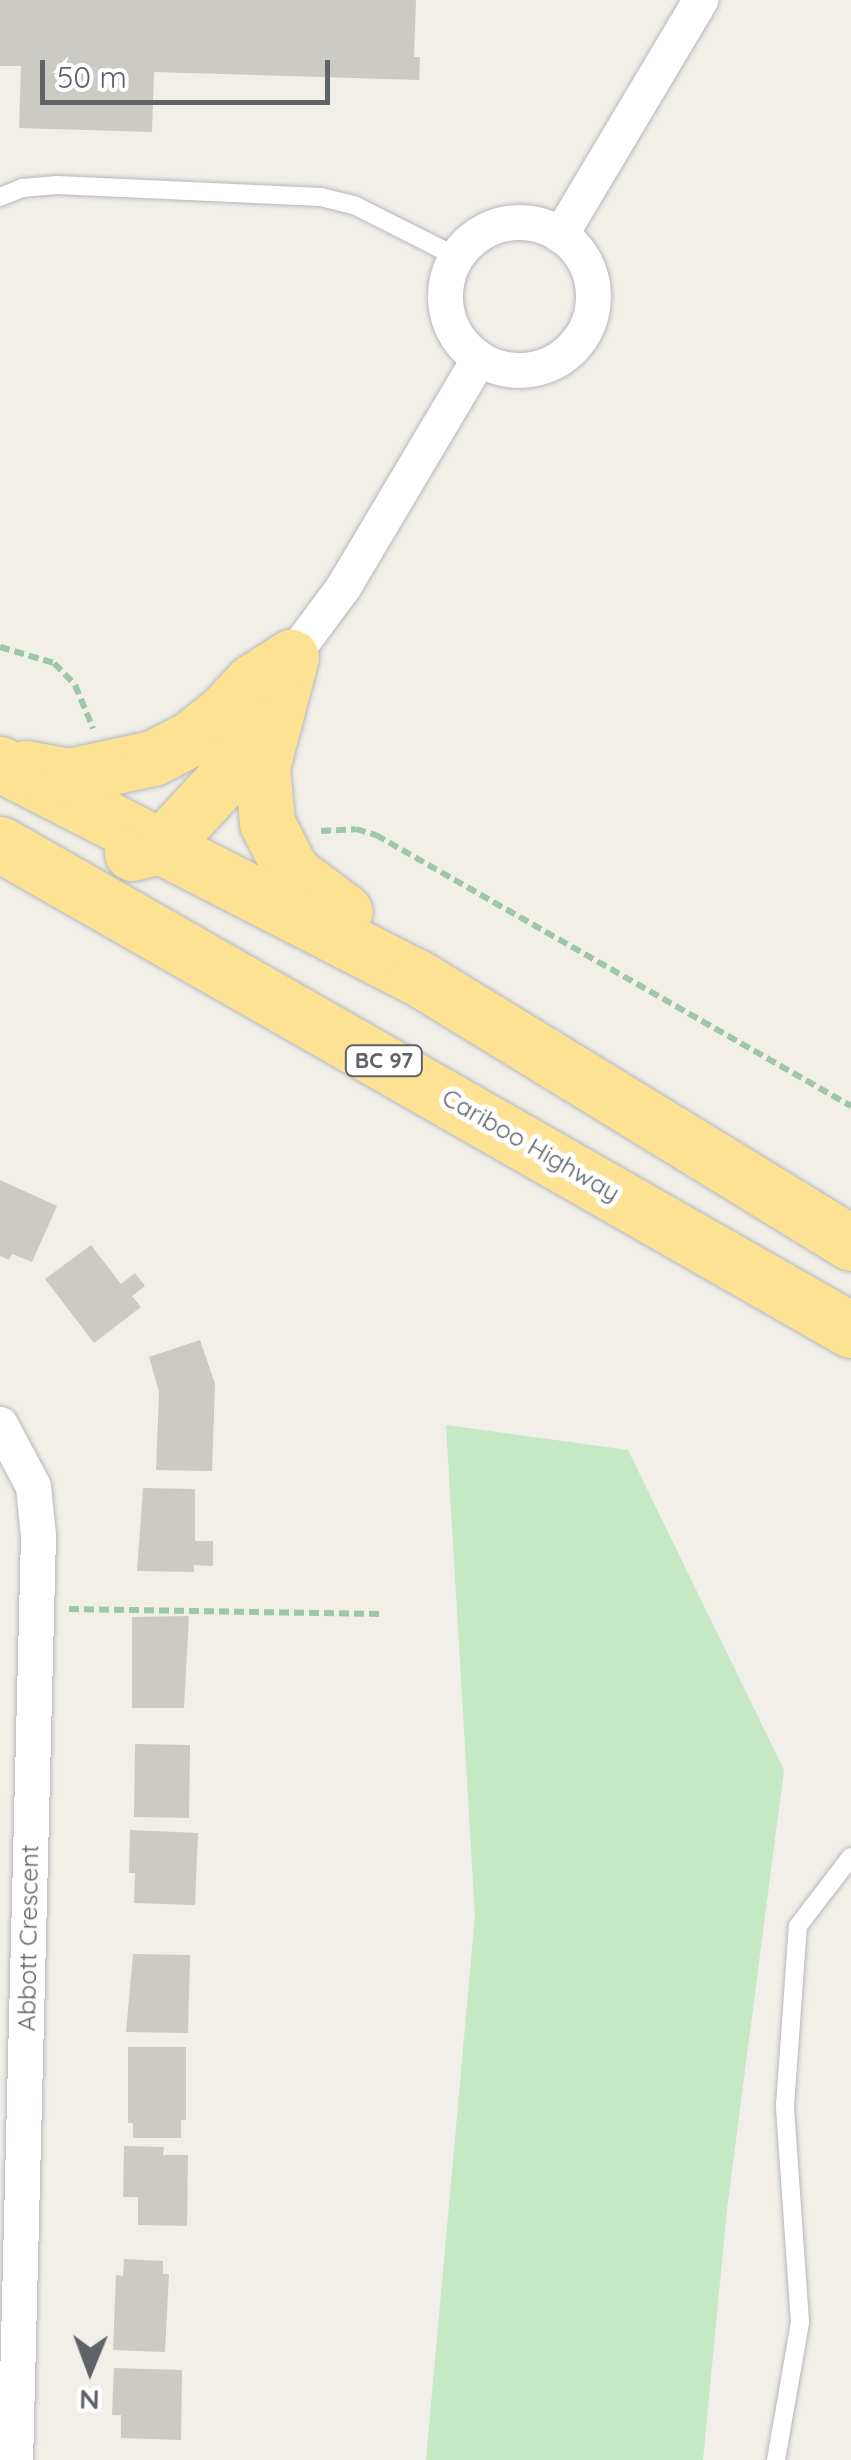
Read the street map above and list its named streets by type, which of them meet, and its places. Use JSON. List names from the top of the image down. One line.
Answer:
{"streets":{"highway":["BC 97","Cariboo Highway"],"street":["Abbott Crescent"]},"scale_bar":"50 m","north":"bottom"}
